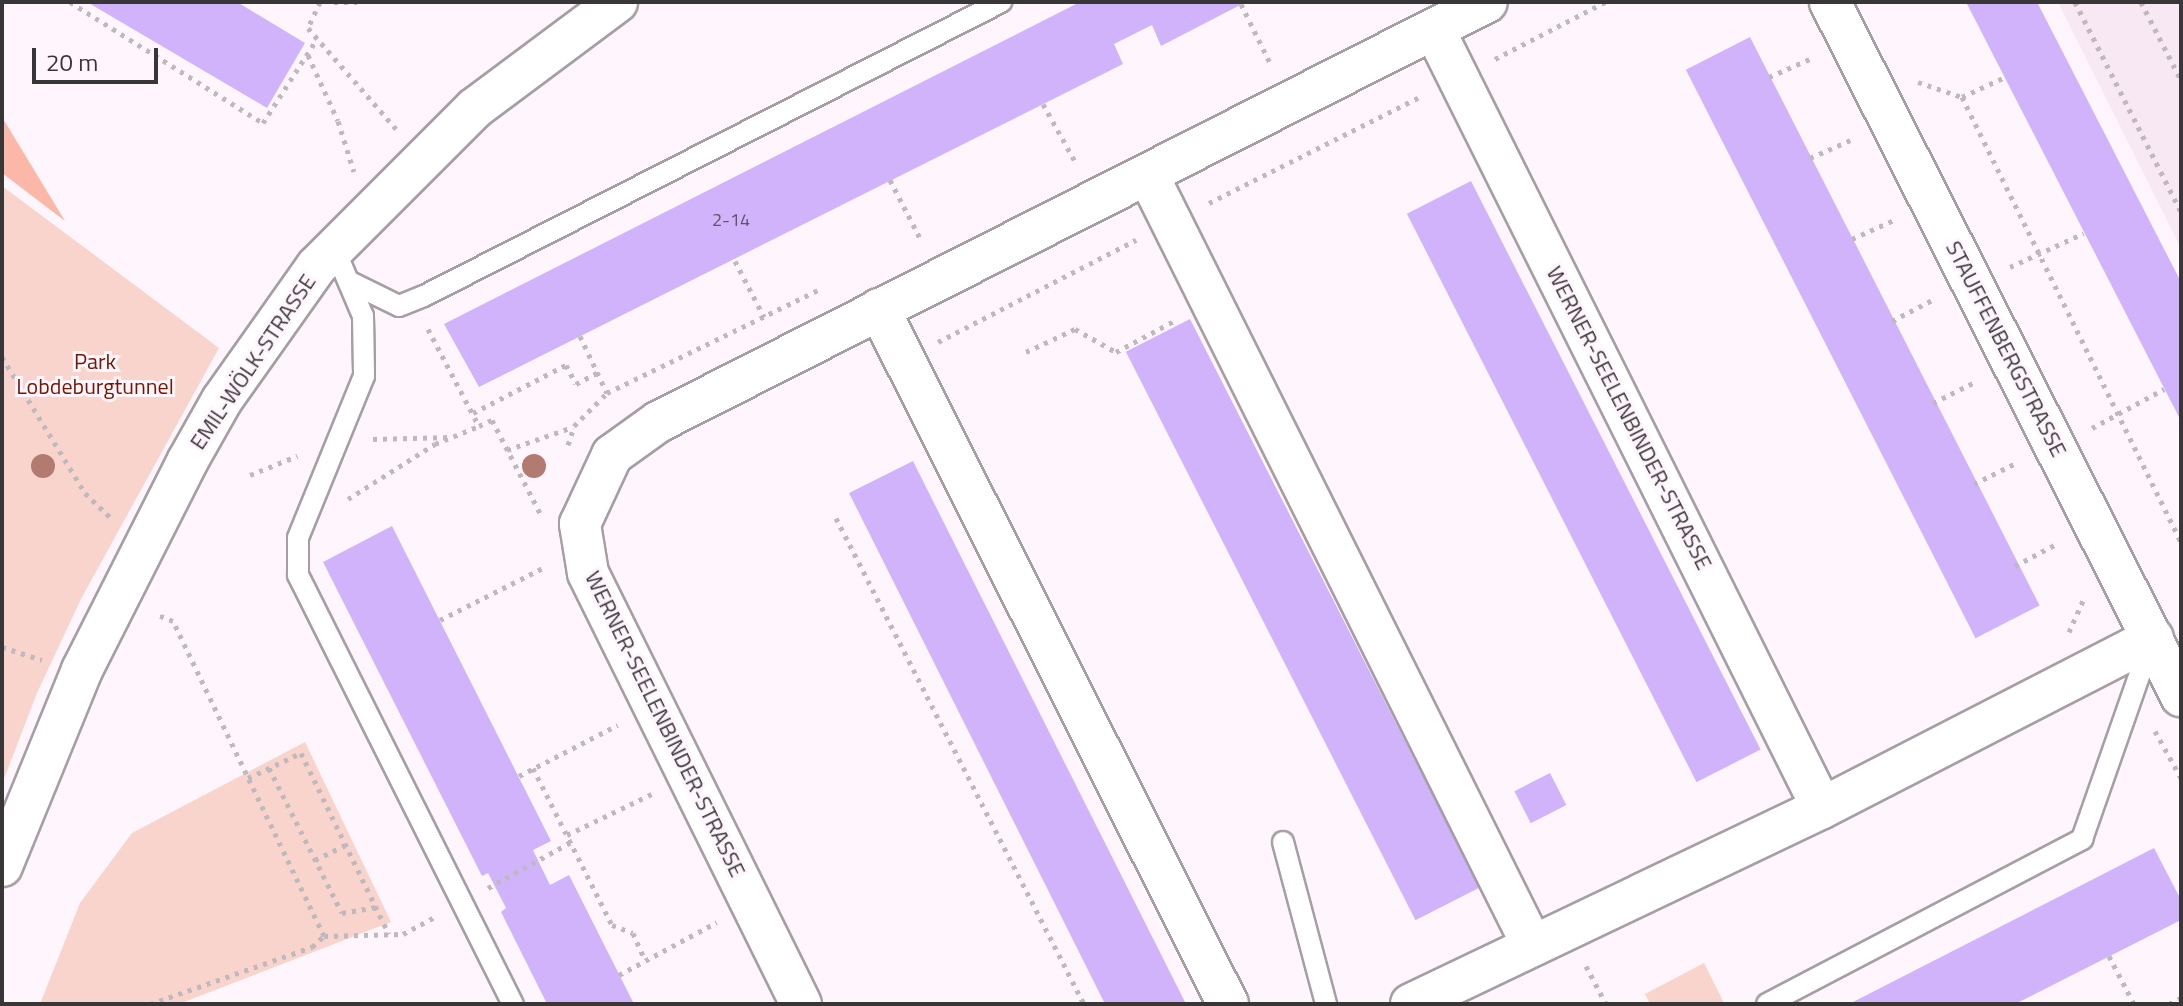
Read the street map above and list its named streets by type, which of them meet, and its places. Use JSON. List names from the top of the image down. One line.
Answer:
{"streets":{"street":["STAUFFENBERGSTRASSE","EMIL-WÖLK-STRASSE","WERNER-SEELENBINDER-STRASSE"]},"parks":["Park Lobdeburgtunnel"],"house_numbers":["2-14"],"scale_bar":"20 m"}
